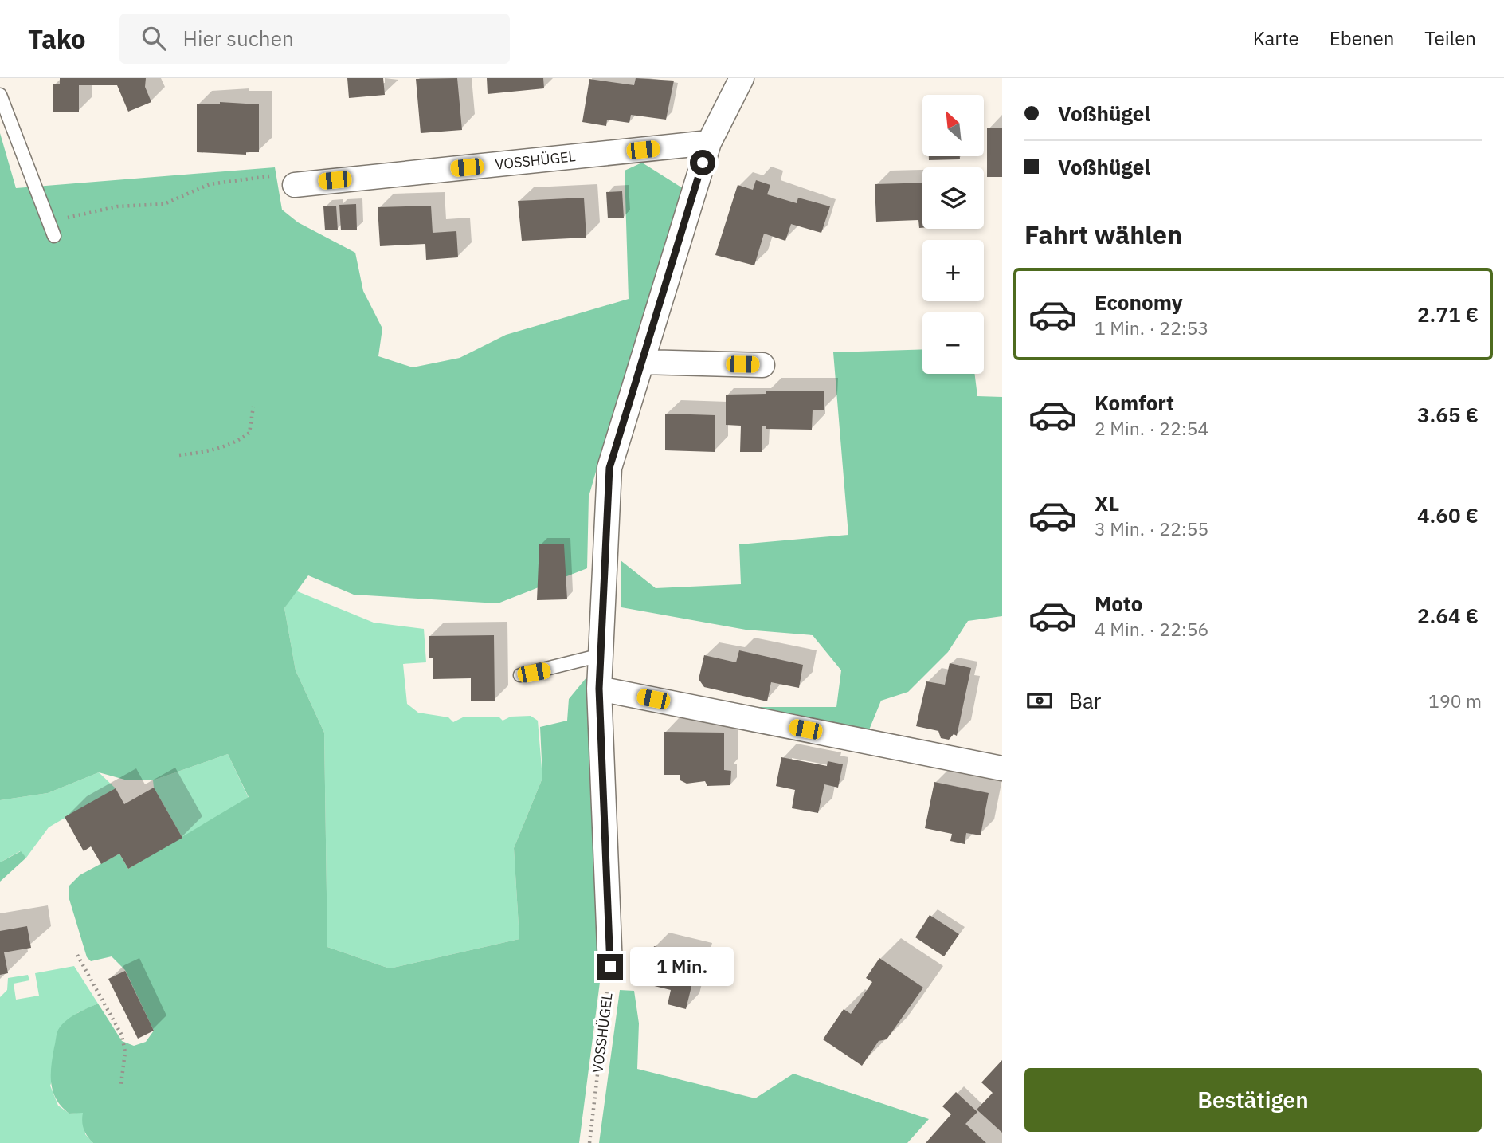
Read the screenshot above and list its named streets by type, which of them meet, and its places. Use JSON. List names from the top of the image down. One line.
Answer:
{"streets":{"street":["VOSSHÜGEL"]},"north":"top left","page":{"header":"Tako","search":"Hier suchen","nav":["Karte","Ebenen","Teilen"],"banner":["Voßhügel","Voßhügel"],"map_buttons":["+","−"],"heading":"Fahrt wählen","list":[{"name":"Economy","note":"1 Min. · 22:53","value":"2.71 €"},{"name":"Komfort","note":"2 Min. · 22:54","value":"3.65 €"},{"name":"XL","note":"3 Min. · 22:55","value":"4.60 €"},{"name":"Moto","note":"4 Min. · 22:56","value":"2.64 €"}],"pay":["Bar","190 m"],"bubble":"1 Min.","buttons":"Bestätigen"}}
